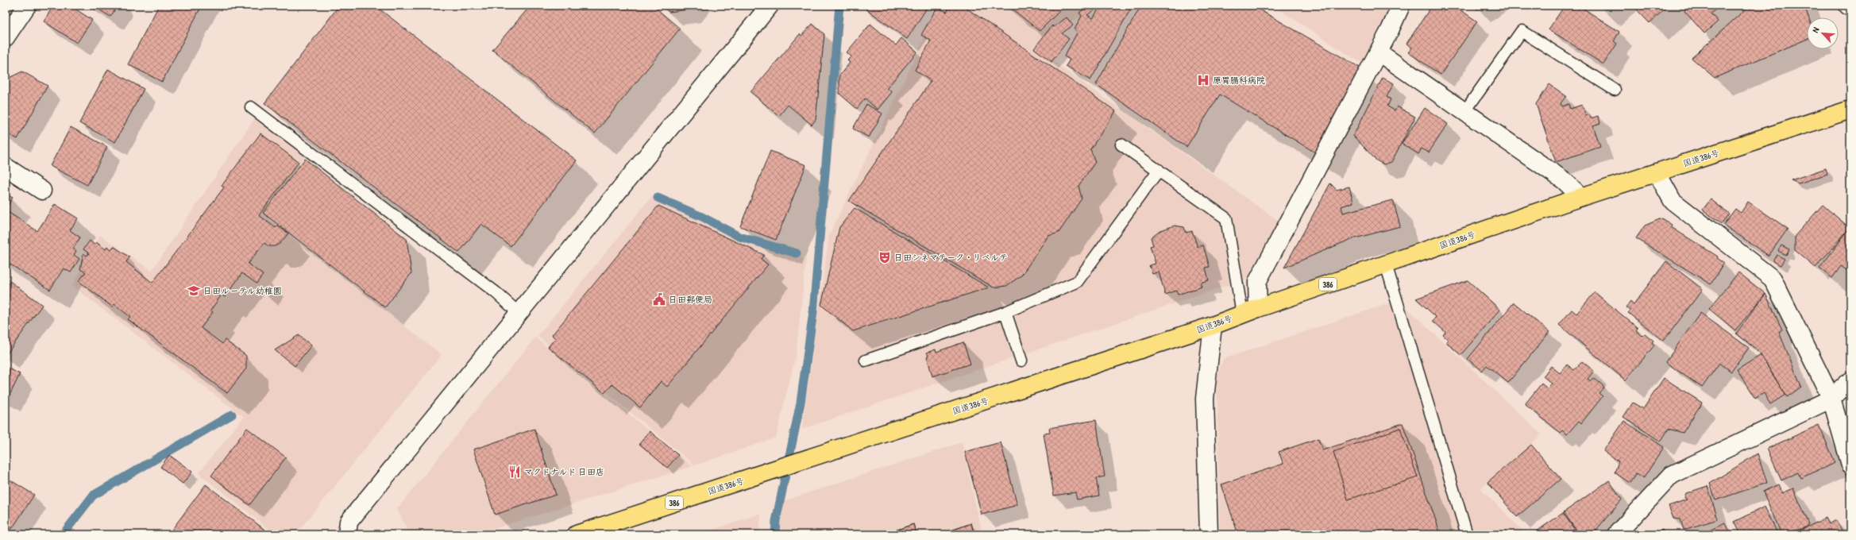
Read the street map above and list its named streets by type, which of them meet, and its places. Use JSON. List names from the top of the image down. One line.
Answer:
{"streets":{"highway":["国道386号","386"]},"places":{"hospital":["原胃腸科病院"],"theatre":["日田シネマテーク・リベルテ"],"school or university":["日田ルーテル幼稚園"],"public building":["日田郵便局"],"restaurant":["マクドナルド 日田店"]},"north":"top left"}
